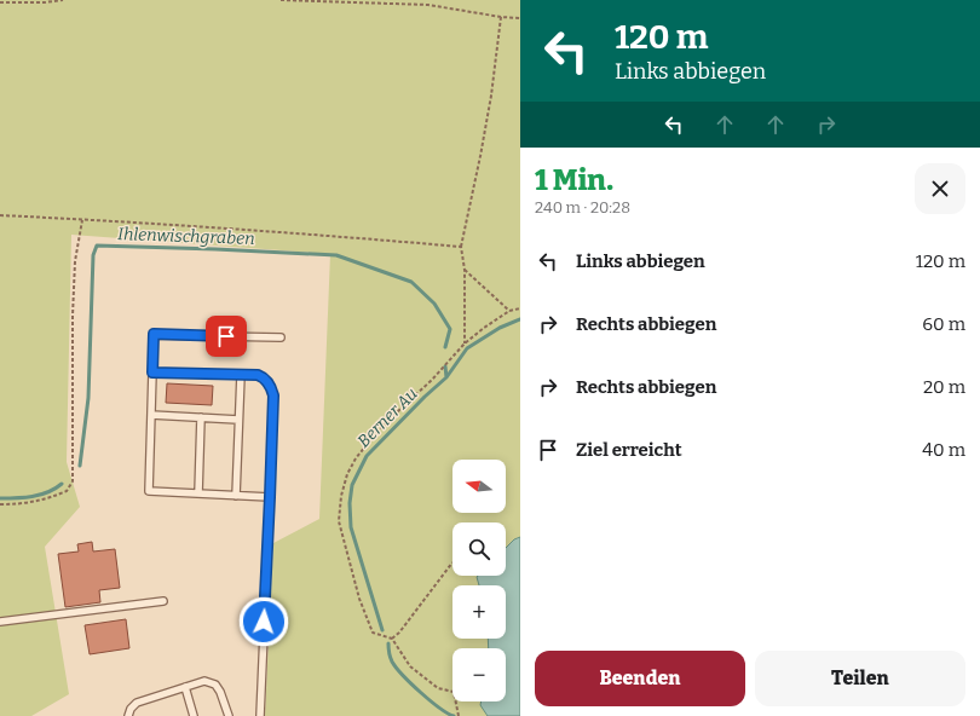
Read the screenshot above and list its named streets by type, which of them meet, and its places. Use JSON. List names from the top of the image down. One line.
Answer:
{"water":["Ihlenwischgraben","Berner Au"],"north":"left","page":{"turn":["120 m","Links abbiegen"],"heading":["1 Min.","240 m · 20:28"],"list":[{"name":"Links abbiegen","value":"120 m"},{"name":"Rechts abbiegen","value":"60 m"},{"name":"Rechts abbiegen","value":"20 m"},{"name":"Ziel erreicht","value":"40 m"}],"map_buttons":["+","−"],"buttons":["Beenden","Teilen"]}}
